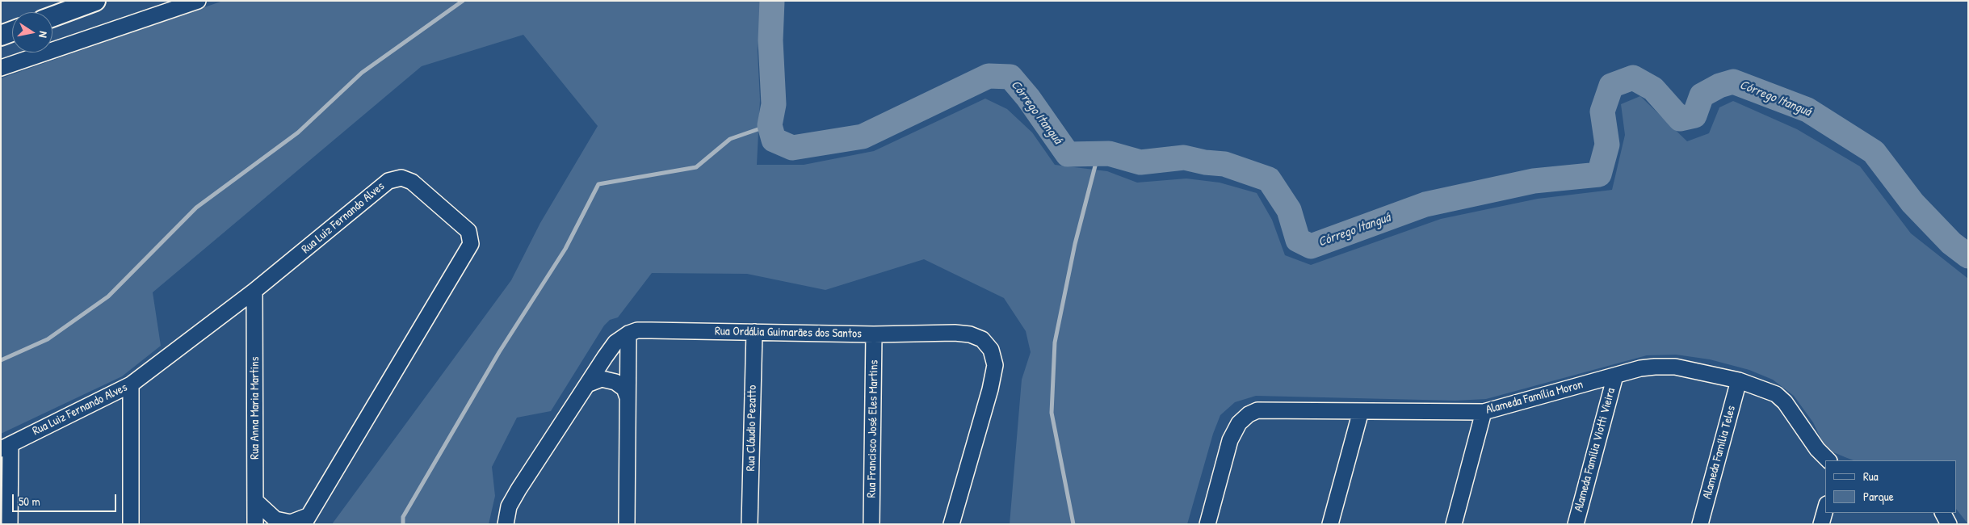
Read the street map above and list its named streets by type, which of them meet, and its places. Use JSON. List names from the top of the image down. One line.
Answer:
{"streets":{"street":["Rua Luiz Fernando Alves","Rua Ordália Guimarães dos Santos","Alameda Família Moron","Rua Anna Maria Martins","Rua Cláudio Pezatto","Rua Francisco José Eles Martins","Alameda Família Viotti Vieira","Alameda Família Teles"]},"crossings":[["Rua Luiz Fernando Alves","Rua Anna Maria Martins"],["Rua Ordália Guimarães dos Santos","Rua Cláudio Pezatto"],["Rua Ordália Guimarães dos Santos","Rua Francisco José Eles Martins"],["Alameda Família Moron","Alameda Família Viotti Vieira"],["Alameda Família Moron","Alameda Família Teles"]],"water":["Córrego Itanguá"],"legend":["Rua","Parque"],"scale_bar":"50 m","north":"right"}
